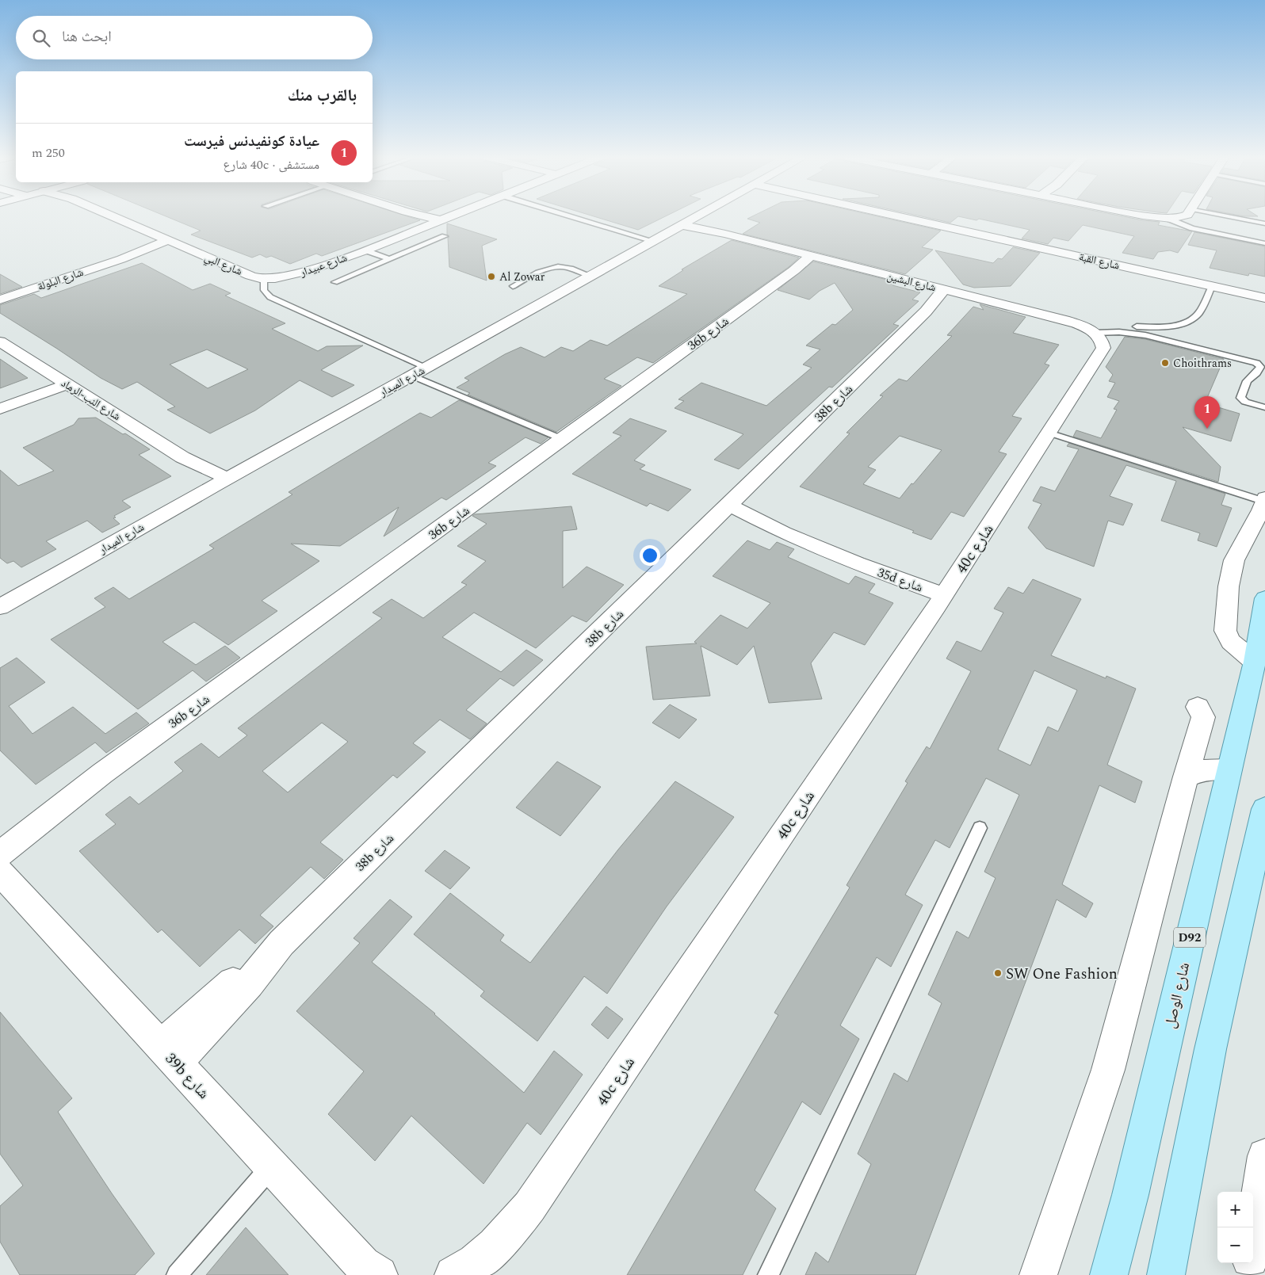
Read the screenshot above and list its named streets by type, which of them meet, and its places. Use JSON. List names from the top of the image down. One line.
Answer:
{"streets":{"main road":["D92","شارع الوصل"],"street":["شارع القبة","شارع البي","شارع عبيدار","شارع البلولة","شارع البشين","36b شارع","شارع الميدار","شارع النب-الرماد","38b شارع","40c شارع","35d شارع","39b شارع"]},"crossings":[["شارع البي","شارع عبيدار"],["شارع البي","شارع البلولة"],["شارع البشين","36b شارع"],["شارع البشين","شارع الميدار"],["شارع البشين","38b شارع"],["شارع البشين","40c شارع"],["شارع الميدار","شارع النب-الرماد"],["38b شارع","35d شارع"],["38b شارع","39b شارع"],["40c شارع","35d شارع"]],"places":["Al Zowar","Choithrams","SW One Fashion"],"page":{"search":"ابحث هنا","heading":"بالقرب منك","list":[{"mark":"1","name":"عيادة كونفيدنس فيرست","note":"مستشفى · 40c شارع","value":"250 m"}],"pins":"1","map_buttons":["+","−"]}}
